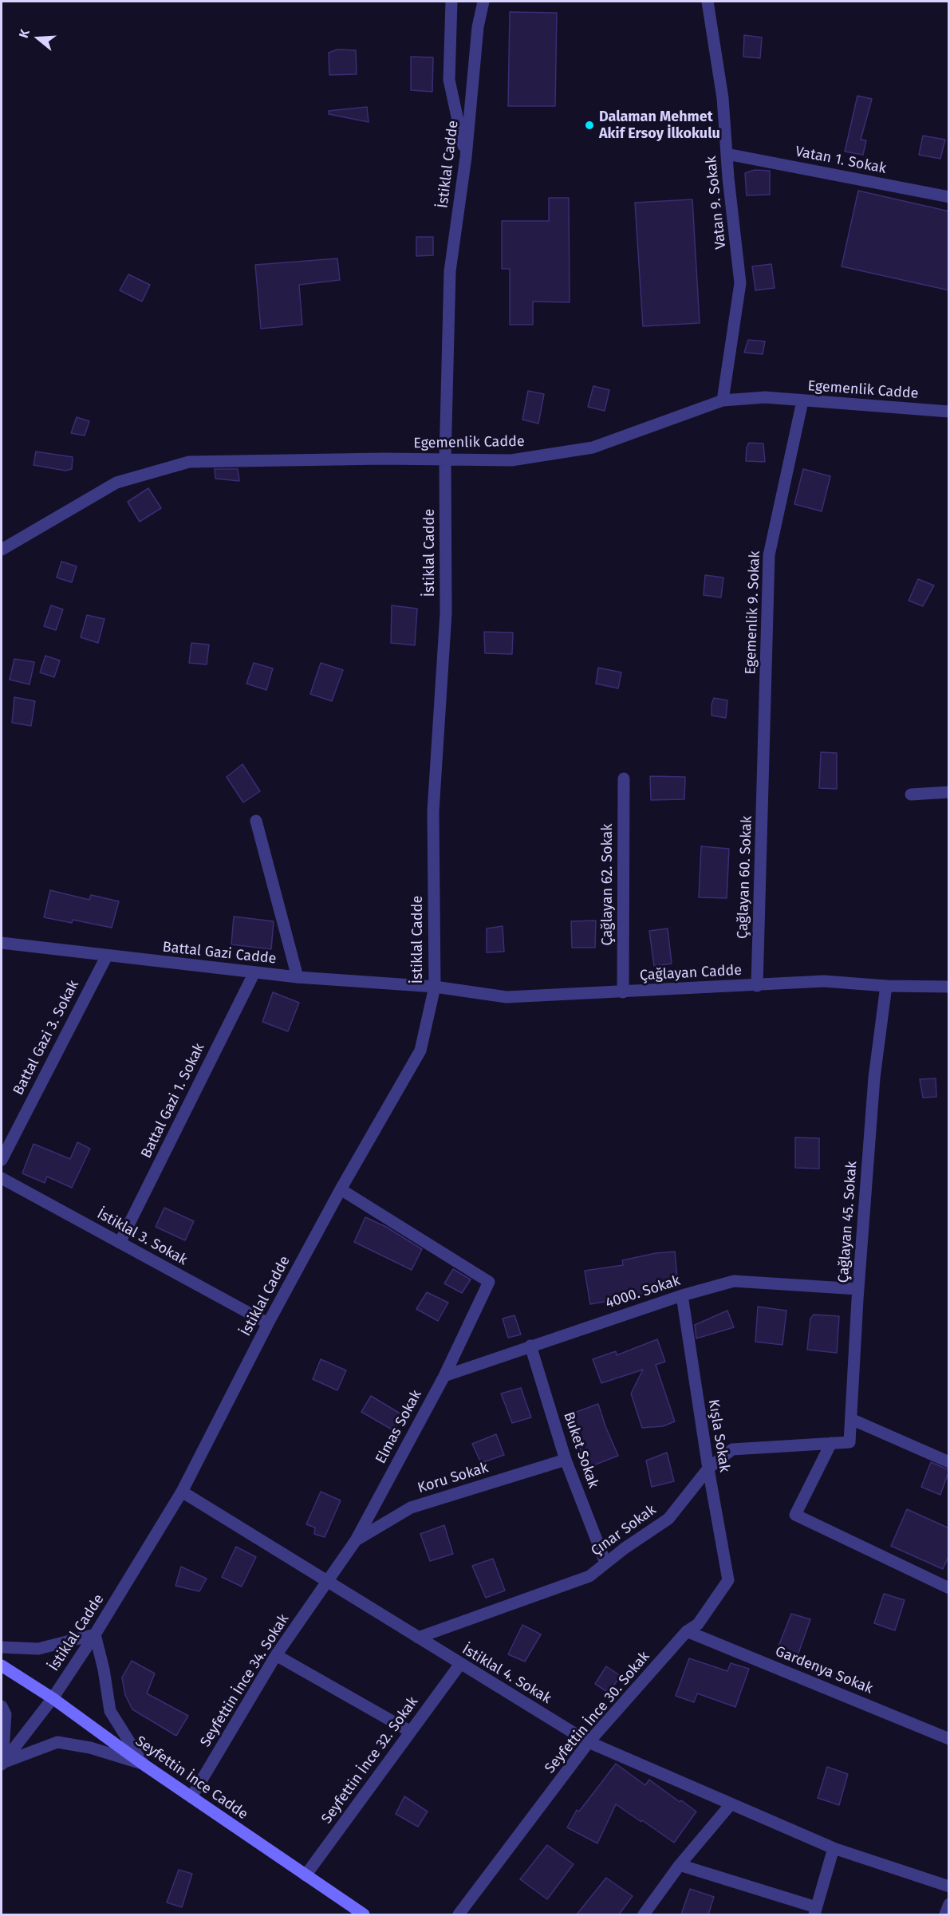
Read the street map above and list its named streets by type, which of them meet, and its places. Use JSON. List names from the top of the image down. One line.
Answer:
{"streets":{"main road":["Seyfettin İnce Cadde"],"street":["Vatan 1. Sokak","İstiklal Cadde","Vatan 9. Sokak","Egemenlik Cadde","Egemenlik 9. Sokak","Çağlayan 60. Sokak","Çağlayan 62. Sokak","Battal Gazi Cadde","Çağlayan Cadde","Battal Gazi 3. Sokak","Battal Gazi 1. Sokak","Çağlayan 45. Sokak","İstiklal 3. Sokak","4000. Sokak","Elmas Sokak","Kışla Sokak","Buket Sokak","Koru Sokak","Çınar Sokak","Gardenya Sokak","İstiklal 4. Sokak","Seyfettin İnce 34. Sokak","Seyfettin İnce 30. Sokak","Seyfettin İnce 32. Sokak"]},"crossings":[["Vatan 1. Sokak","Vatan 9. Sokak"],["İstiklal Cadde","Egemenlik Cadde"],["İstiklal Cadde","Battal Gazi Cadde"],["İstiklal Cadde","Çağlayan Cadde"],["İstiklal Cadde","İstiklal 3. Sokak"],["İstiklal Cadde","Elmas Sokak"],["İstiklal Cadde","İstiklal 4. Sokak"],["İstiklal Cadde","Seyfettin İnce Cadde"],["Vatan 9. Sokak","Egemenlik Cadde"],["Egemenlik Cadde","Egemenlik 9. Sokak"],["Egemenlik 9. Sokak","Çağlayan 60. Sokak"],["Çağlayan 60. Sokak","Çağlayan Cadde"],["Çağlayan 62. Sokak","Çağlayan Cadde"],["Battal Gazi Cadde","Çağlayan Cadde"],["Battal Gazi Cadde","Battal Gazi 3. Sokak"],["Battal Gazi Cadde","Battal Gazi 1. Sokak"],["Çağlayan Cadde","Çağlayan 45. Sokak"],["Battal Gazi 1. Sokak","İstiklal 3. Sokak"],["Çağlayan 45. Sokak","4000. Sokak"],["Çağlayan 45. Sokak","Çınar Sokak"],["4000. Sokak","Elmas Sokak"],["4000. Sokak","Kışla Sokak"],["4000. Sokak","Buket Sokak"],["Elmas Sokak","Koru Sokak"],["Elmas Sokak","İstiklal 4. Sokak"],["Elmas Sokak","Seyfettin İnce 34. Sokak"],["Kışla Sokak","Çınar Sokak"],["Kışla Sokak","Seyfettin İnce 30. Sokak"],["Buket Sokak","Koru Sokak"],["Buket Sokak","Çınar Sokak"],["Çınar Sokak","İstiklal 4. Sokak"],["Gardenya Sokak","Seyfettin İnce 30. Sokak"],["İstiklal 4. Sokak","Seyfettin İnce 34. Sokak"],["İstiklal 4. Sokak","Seyfettin İnce 30. Sokak"],["İstiklal 4. Sokak","Seyfettin İnce 32. Sokak"],["Seyfettin İnce 34. Sokak","Seyfettin İnce Cadde"],["Seyfettin İnce 32. Sokak","Seyfettin İnce Cadde"]],"places":["Dalaman Mehmet Akif Ersoy İlkokulu"],"north":"left"}
